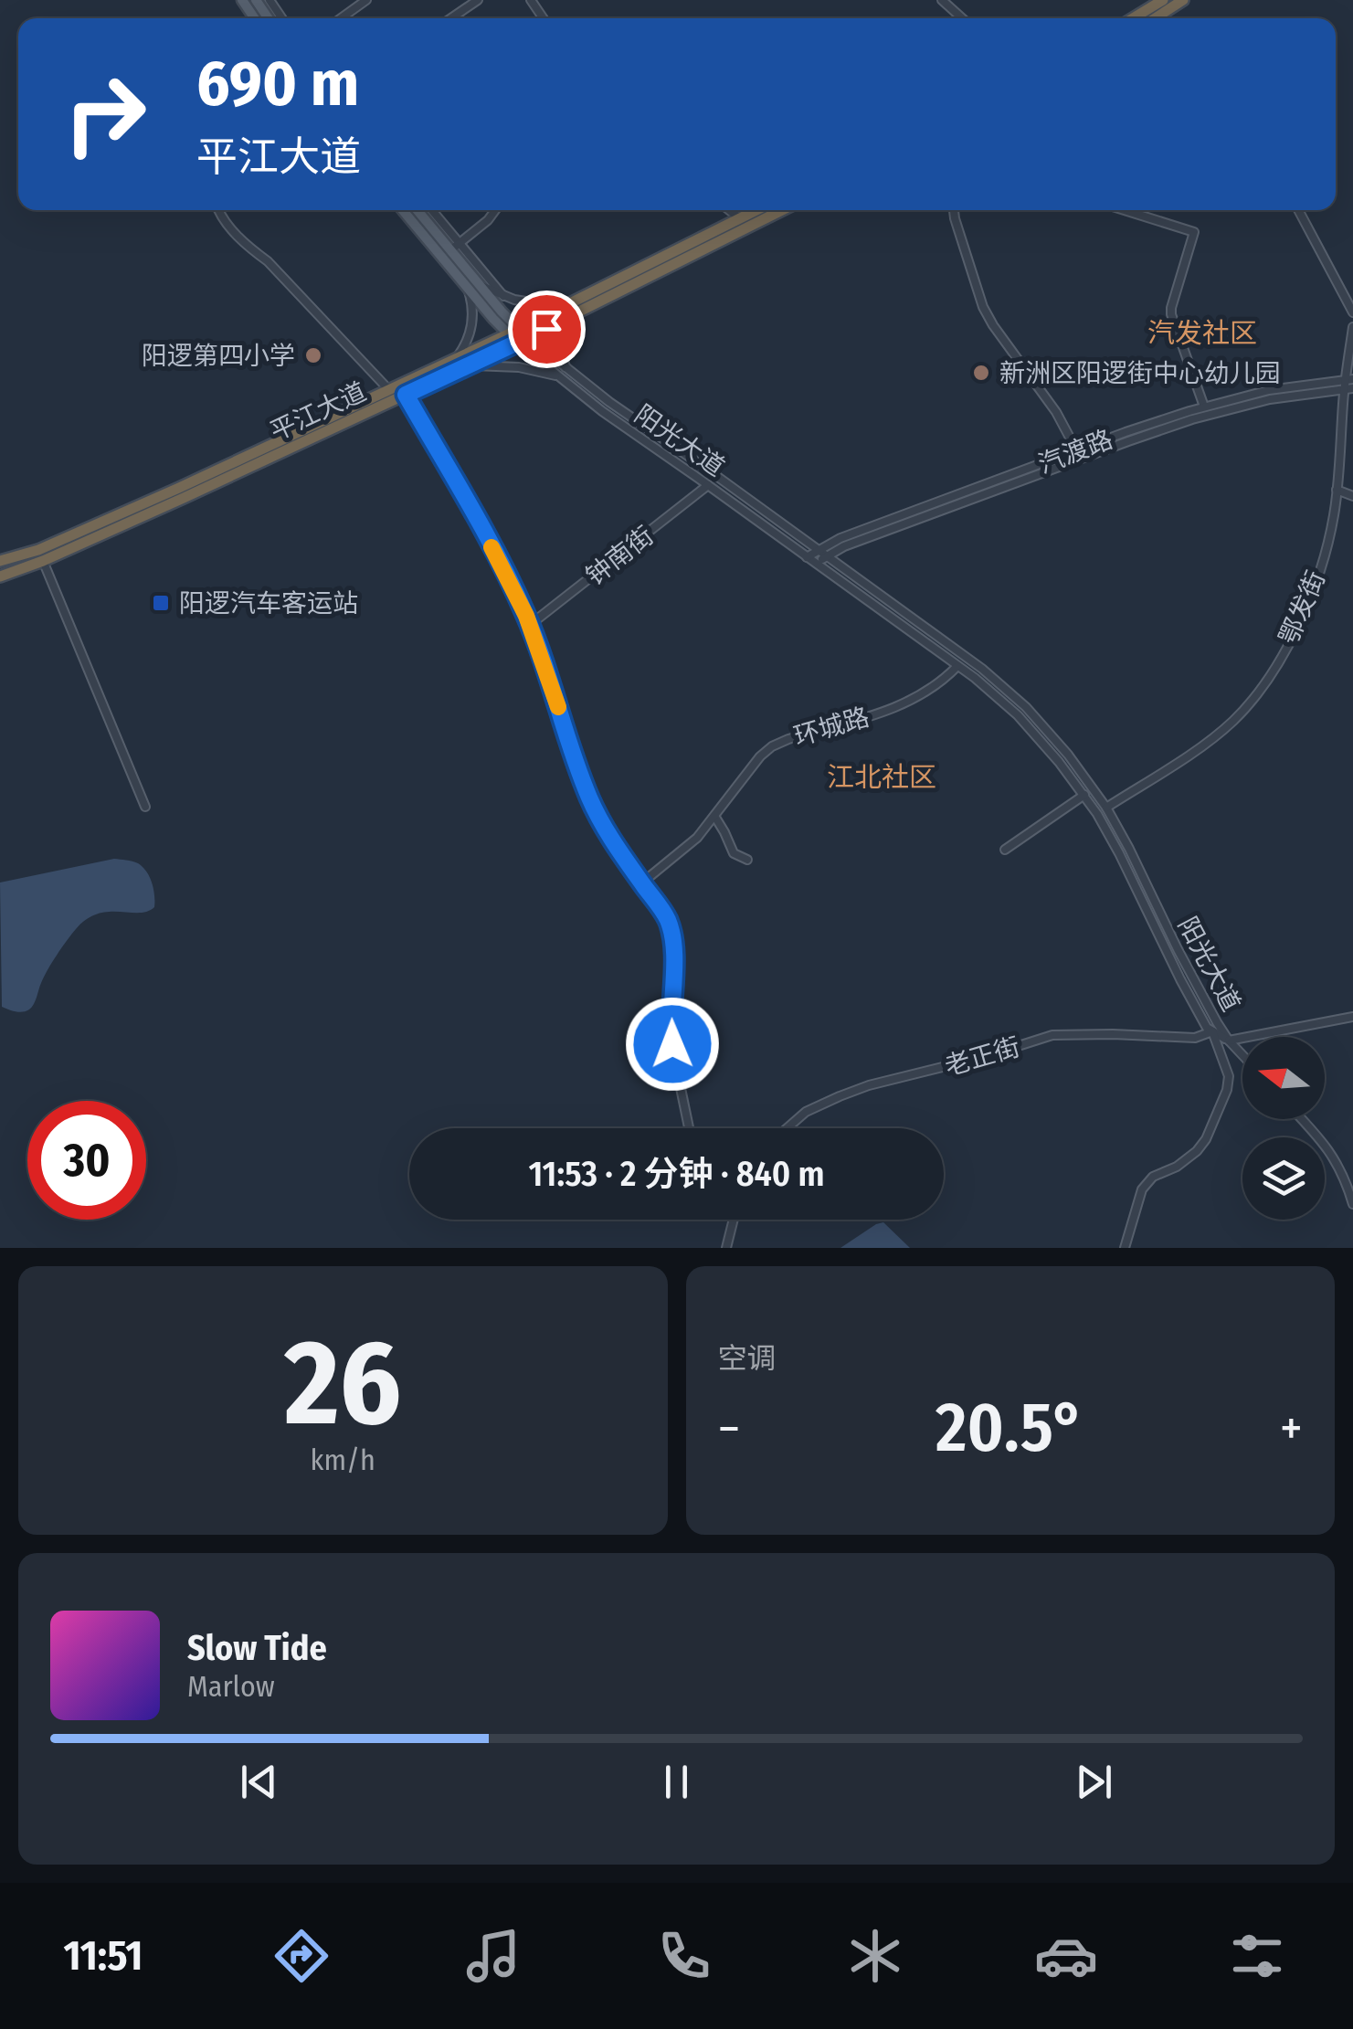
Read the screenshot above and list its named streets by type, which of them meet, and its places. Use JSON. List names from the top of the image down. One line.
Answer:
{"streets":{"highway":["平江大道"],"main road":["阳光大道"],"street":["汽渡路","钟南街","鄂发街","环城路","老正街"]},"crossings":[["平江大道","阳光大道"],["阳光大道","汽渡路"],["阳光大道","钟南街"],["阳光大道","鄂发街"],["阳光大道","环城路"],["阳光大道","老正街"],["汽渡路","鄂发街"]],"districts":["汽发社区","江北社区"],"places":{"other":["阳逻第四小学","新洲区阳逻街中心幼儿园"],"transit":["阳逻汽车客运站"]},"north":"left","page":{"turn":["690 m","平江大道"],"limit":"30","trip":"11:53 · 2 分钟 · 840 m","tile":[["26","km/h"],"空调"],"heat":["−","20.5°","+"],"song":["Slow Tide","Marlow"],"tabs":"11:51"}}
